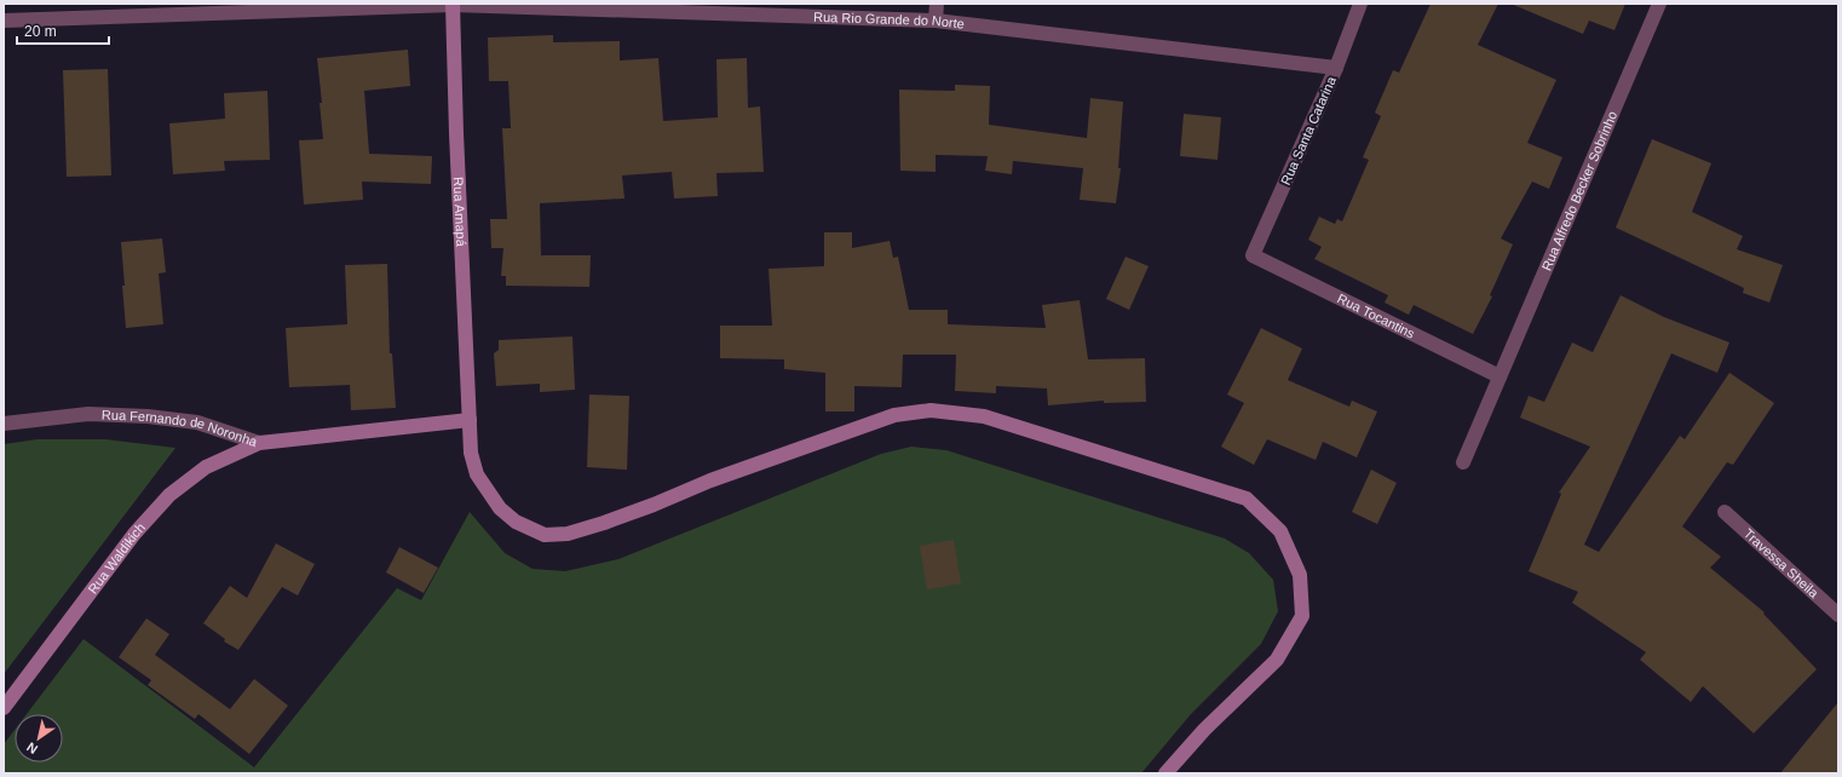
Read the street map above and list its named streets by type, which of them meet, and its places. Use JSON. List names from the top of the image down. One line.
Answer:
{"streets":{"street":["Rua Rio Grande do Norte","Rua Santa Catarina","Rua Alfredo Becker Sobrinho","Rua Amapá","Rua Tocantins","Rua Fernando de Noronha","Rua Waldikich","Travessa Sheila"]},"crossings":[["Rua Rio Grande do Norte","Rua Santa Catarina"],["Rua Rio Grande do Norte","Rua Amapá"],["Rua Santa Catarina","Rua Tocantins"],["Rua Alfredo Becker Sobrinho","Rua Tocantins"],["Rua Amapá","Rua Fernando de Noronha"],["Rua Fernando de Noronha","Rua Waldikich"]],"scale_bar":"20 m","north":"bottom left"}
